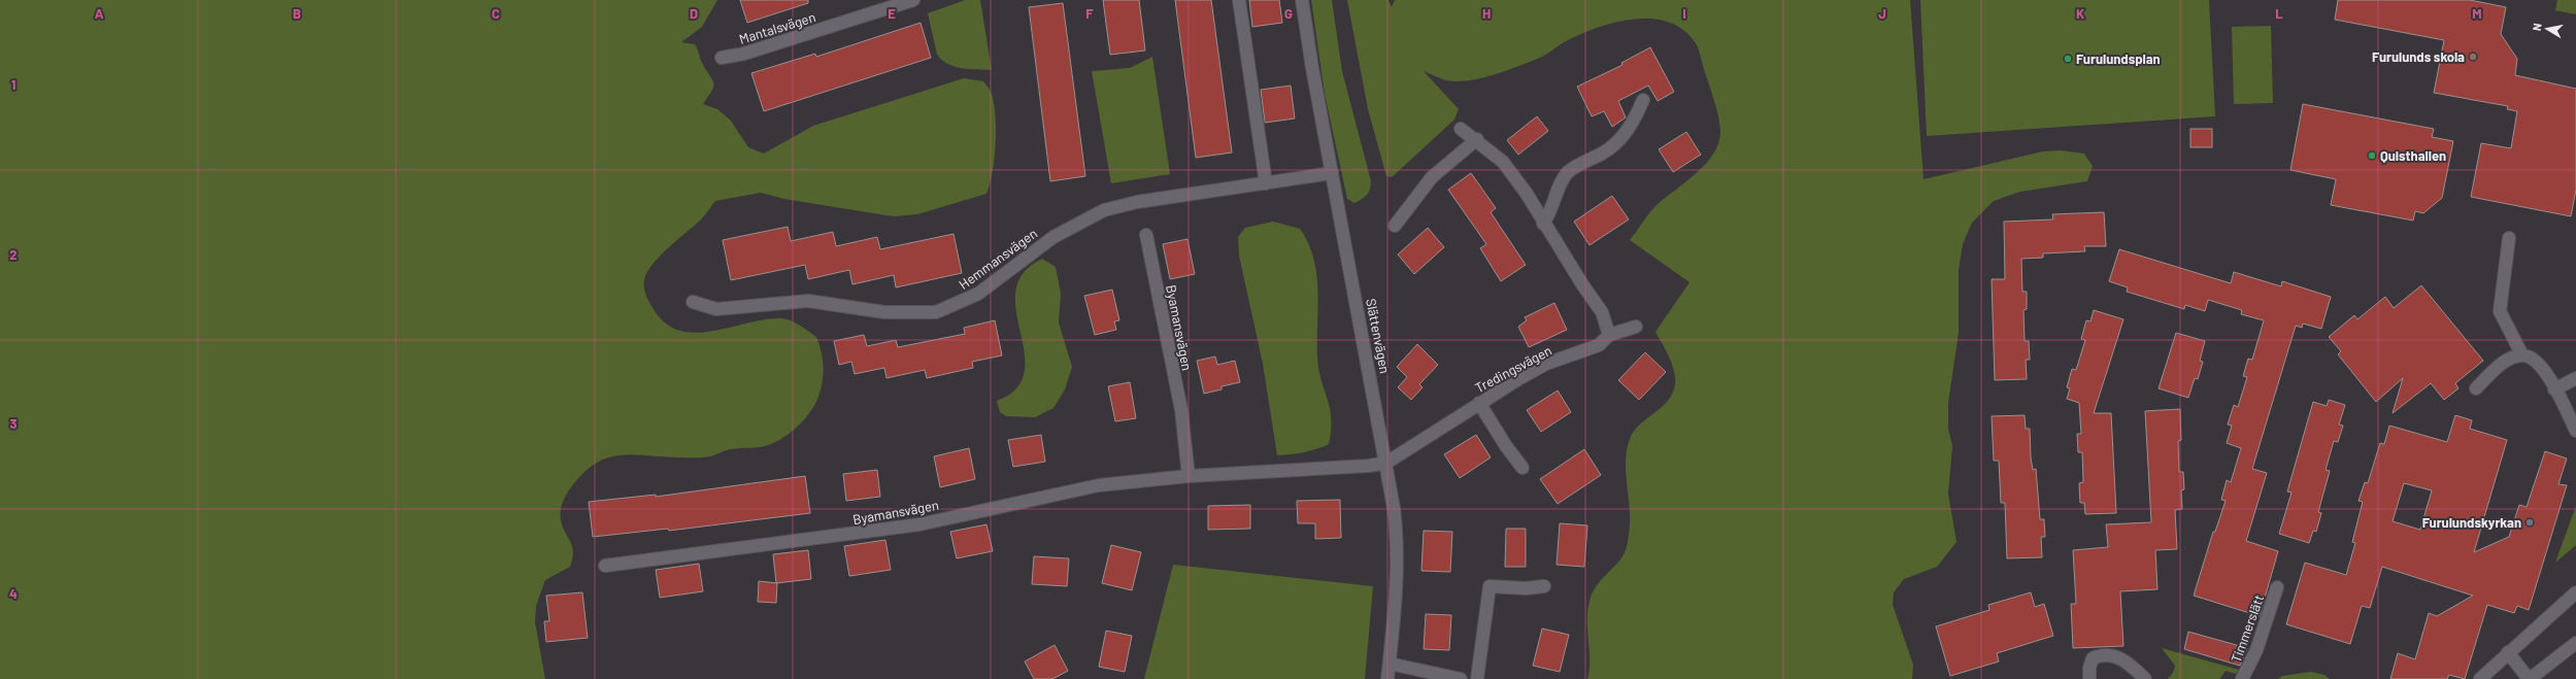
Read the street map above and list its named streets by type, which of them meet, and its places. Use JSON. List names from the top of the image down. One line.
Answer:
{"streets":{"street":["Mantalsvägen","Hemmansvägen","Byamansvägen","Slättenvägen","Tredingsvägen","Timmerslätt"]},"crossings":[["Hemmansvägen","Slättenvägen"],["Byamansvägen","Slättenvägen"],["Byamansvägen","Tredingsvägen"],["Slättenvägen","Tredingsvägen"]],"places":["Furulunds skola","Furulundsplan","Quisthallen","Furulundskyrkan"],"north":"left","grid":{"columns":["A","B","C","D","E","F","G","H","I","J","K","L","M"],"rows":["1","2","3","4"]}}
